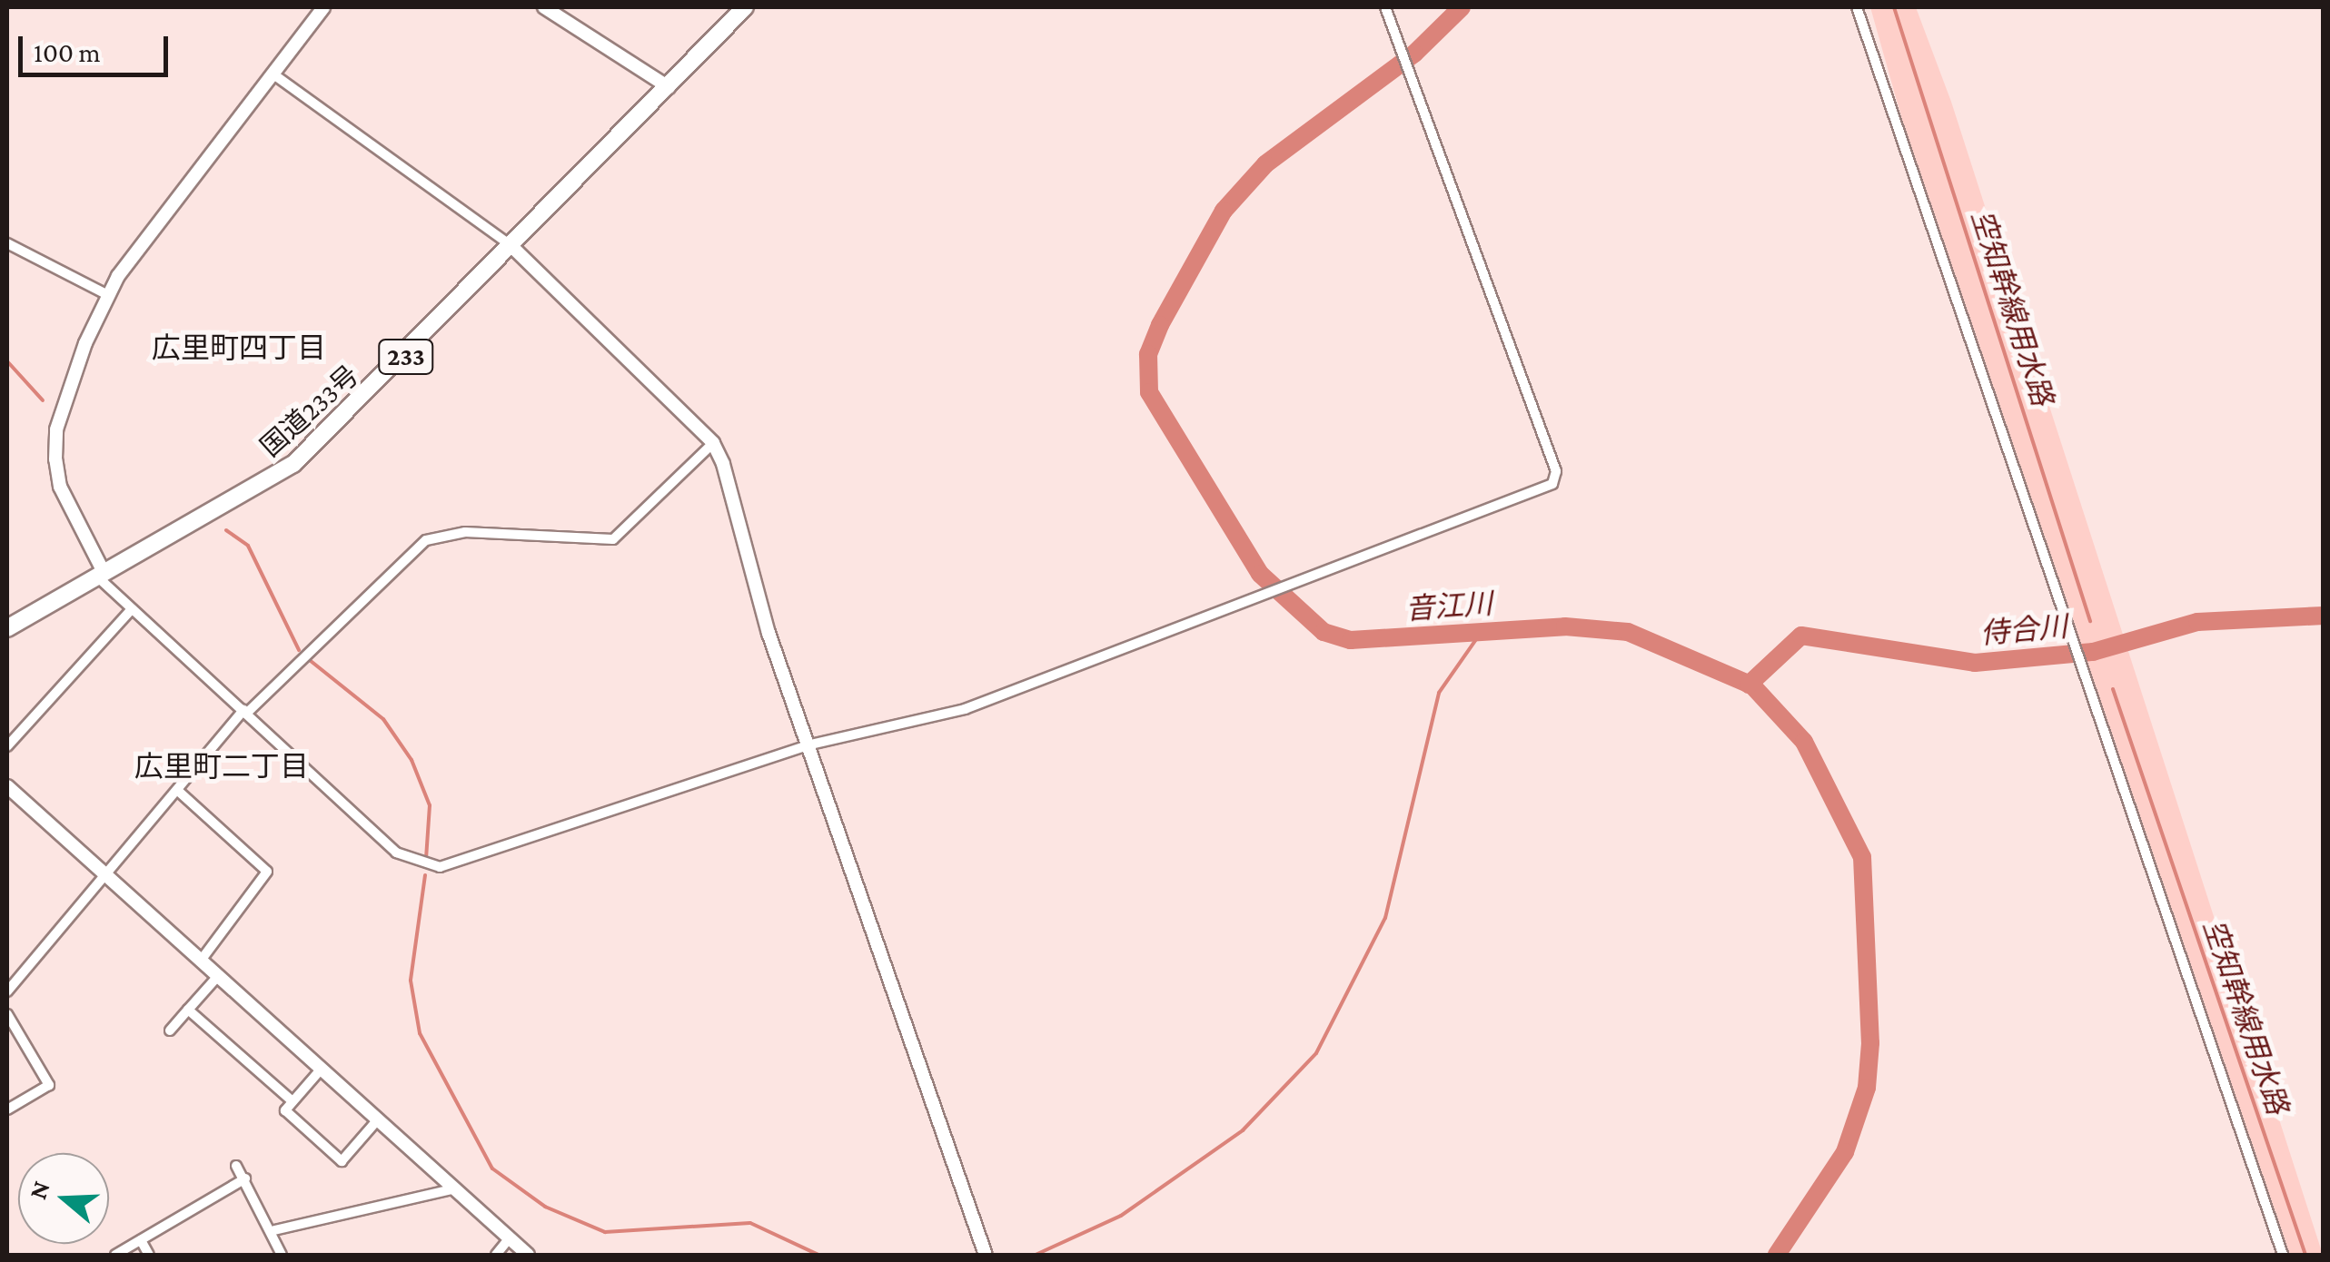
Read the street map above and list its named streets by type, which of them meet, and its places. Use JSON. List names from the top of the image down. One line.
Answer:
{"streets":{"highway":["233","国道233号"]},"districts":["広里町四丁目","広里町二丁目"],"water":["空知幹線用水路","音江川","侍合川"],"scale_bar":"100 m","north":"left"}
